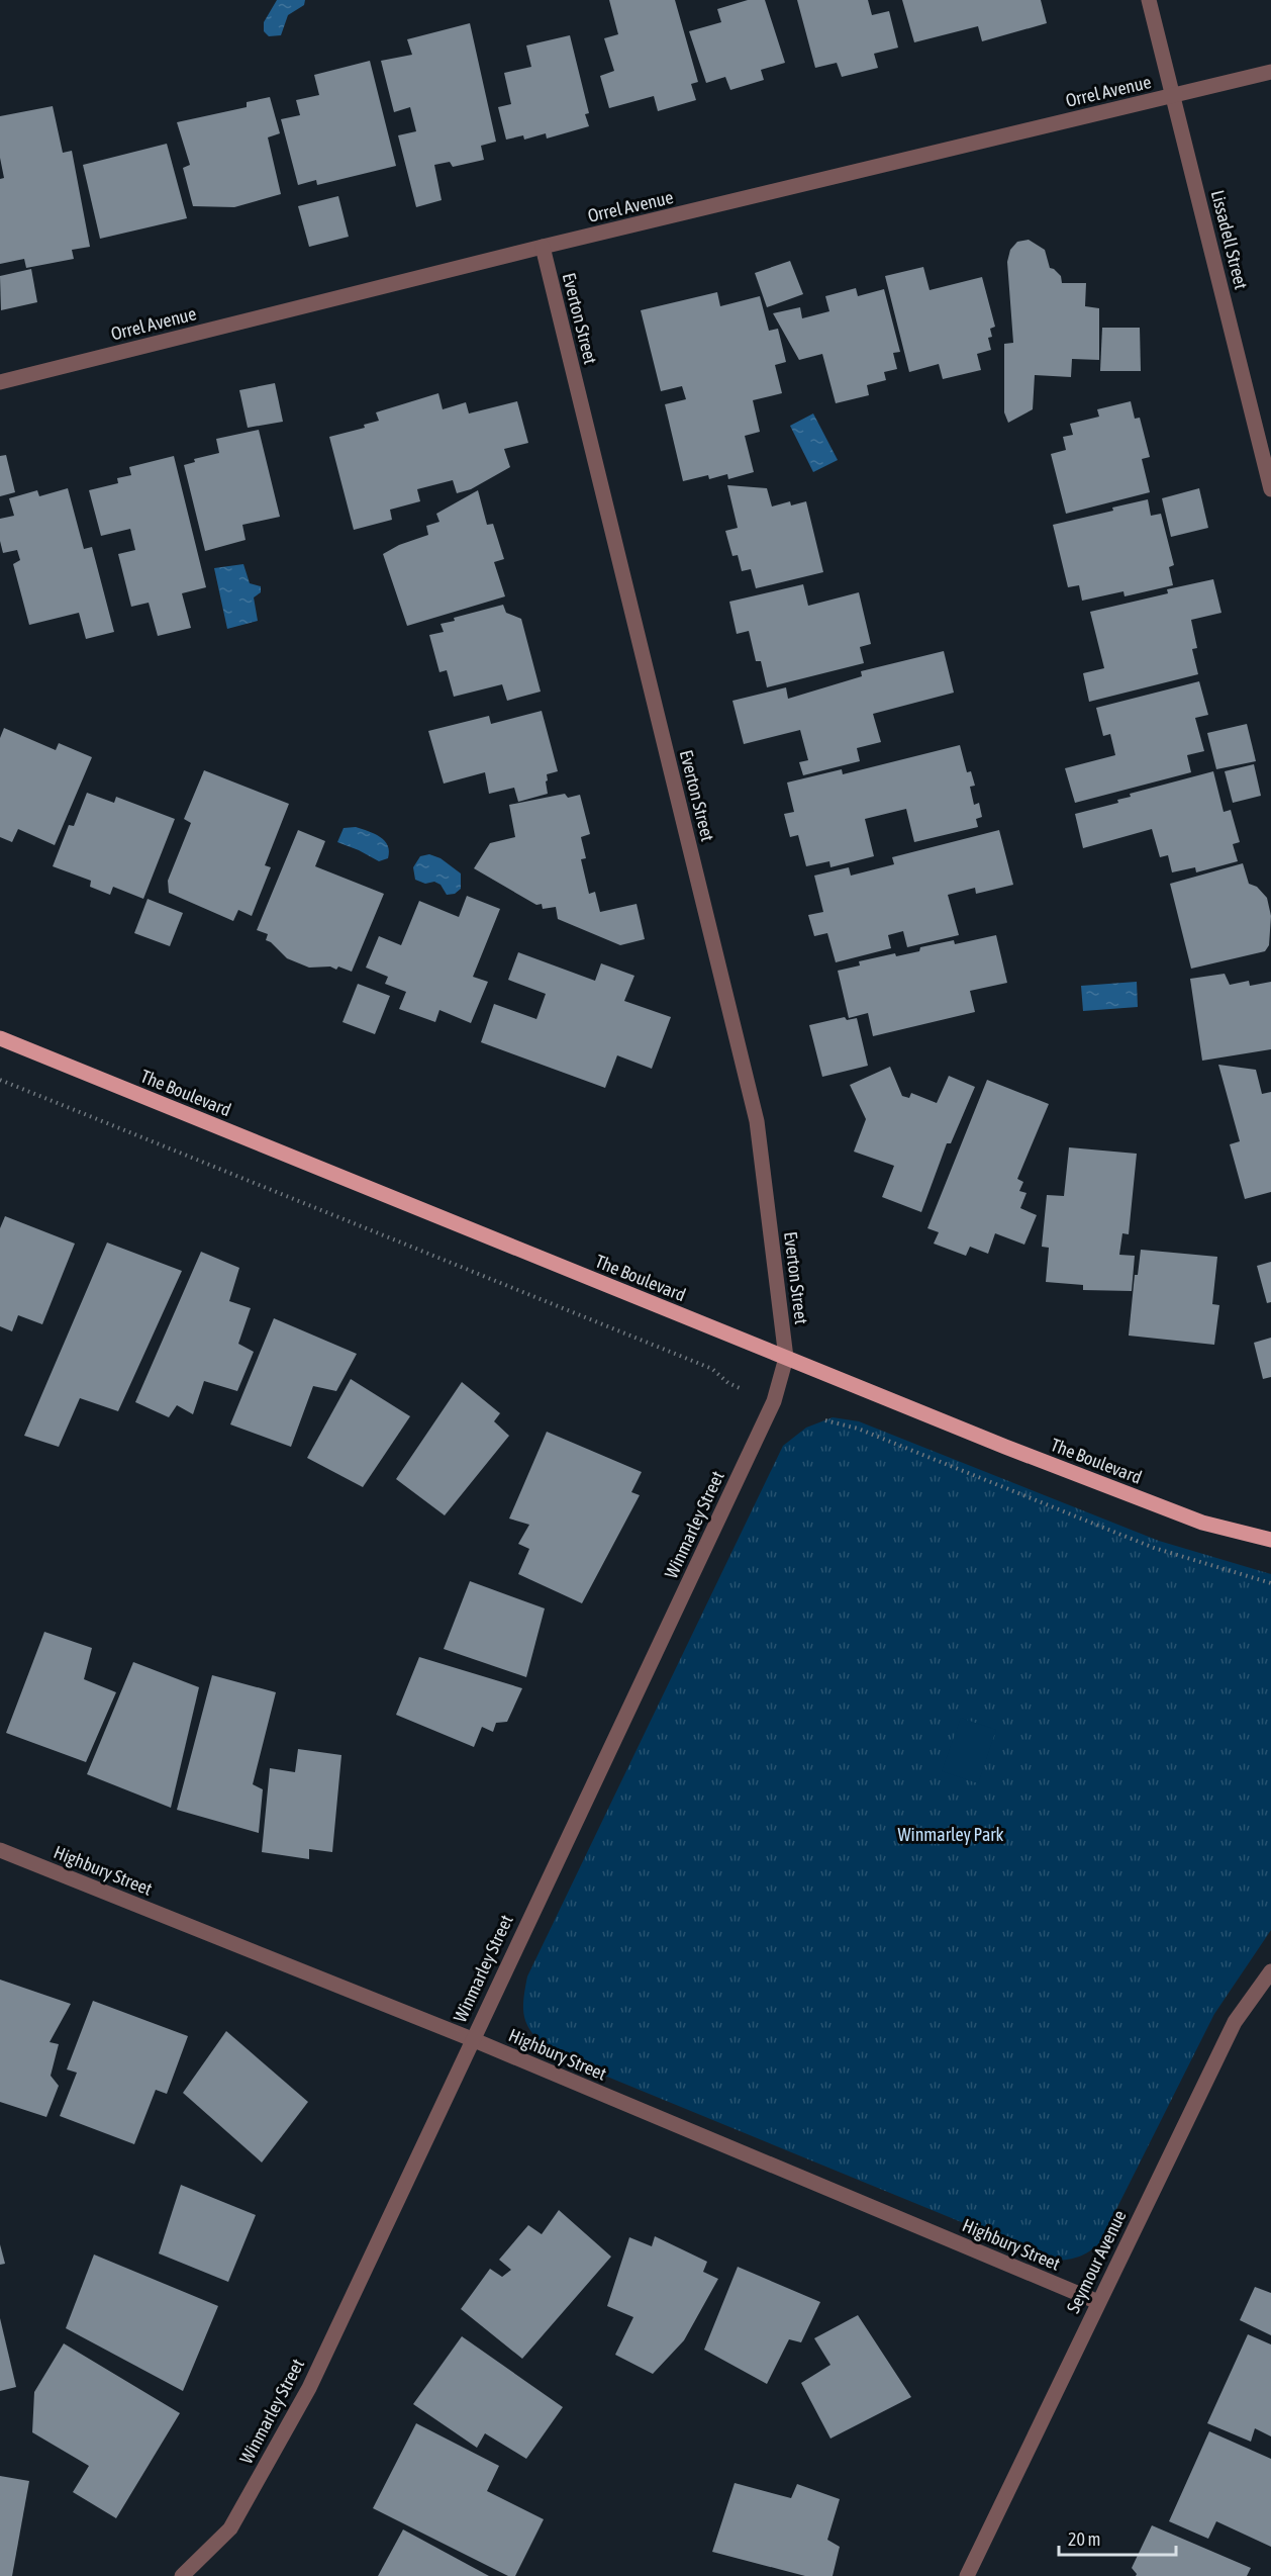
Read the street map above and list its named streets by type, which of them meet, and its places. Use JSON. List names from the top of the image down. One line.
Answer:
{"streets":{"main road":["The Boulevard"],"street":["Orrel Avenue","Lissadell Street","Everton Street","Winmarley Street","Highbury Street","Seymour Avenue"]},"crossings":[["Orrel Avenue","Lissadell Street"],["Orrel Avenue","Everton Street"],["Everton Street","The Boulevard"],["Everton Street","Winmarley Street"],["The Boulevard","Winmarley Street"],["Winmarley Street","Highbury Street"],["Highbury Street","Seymour Avenue"]],"parks":["Winmarley Park"],"scale_bar":"20 m"}
